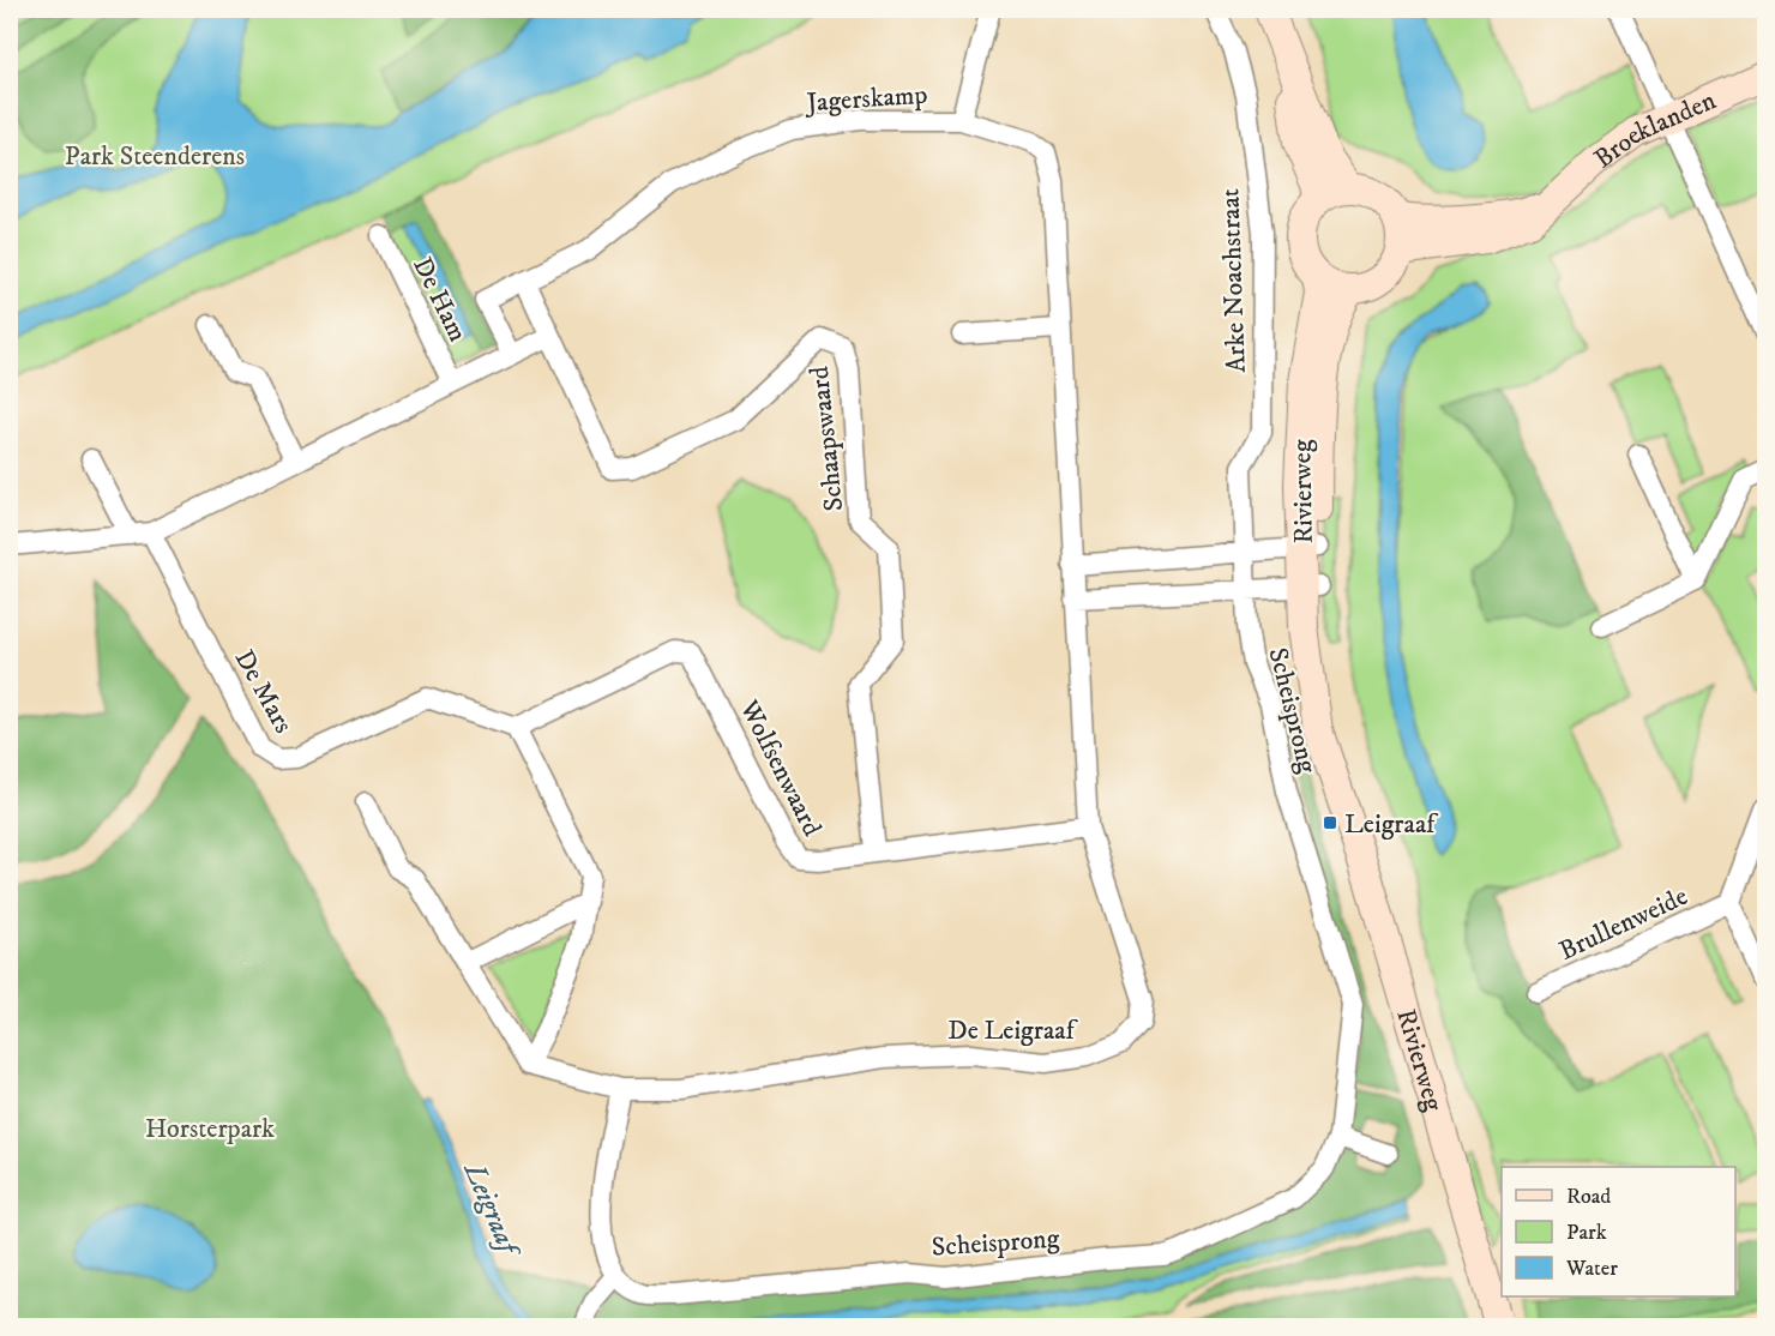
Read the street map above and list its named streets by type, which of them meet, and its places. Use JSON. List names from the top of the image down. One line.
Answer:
{"streets":{"street":["Jagerskamp","Broeklanden","Arke Noachstraat","De Ham","Schaapswaard","Rivierweg","De Mars","Scheisprong","Wolfsenwaard","Brullenweide","De Leigraaf"]},"crossings":[["Jagerskamp","Schaapswaard"],["Jagerskamp","De Leigraaf"],["Broeklanden","Rivierweg"],["Schaapswaard","Wolfsenwaard"],["De Mars","Wolfsenwaard"],["Wolfsenwaard","De Leigraaf"]],"water":["Leigraaf"],"parks":["Park Steenderens","Horsterpark"],"places":{"transit":["Leigraaf"]},"legend":["Road","Park","Water"]}
